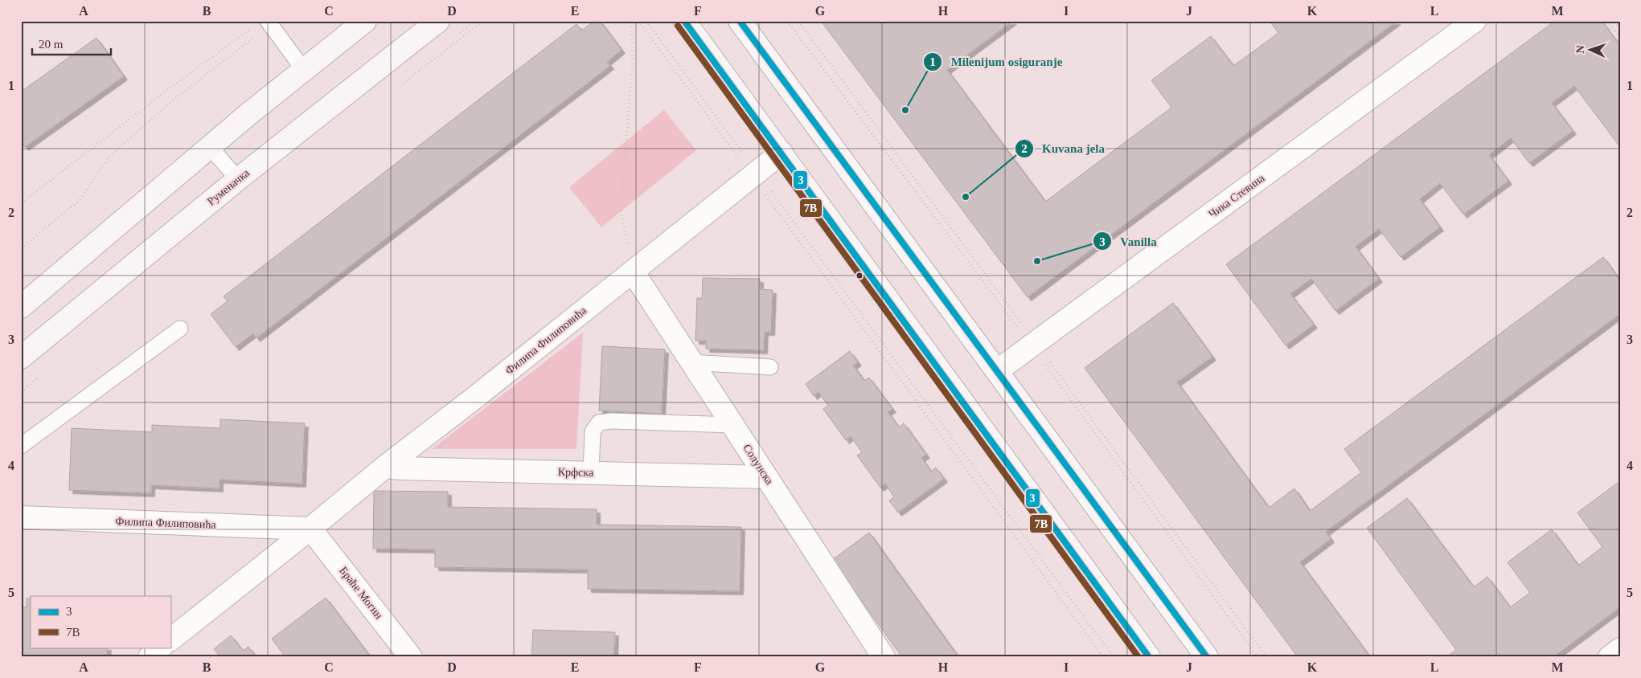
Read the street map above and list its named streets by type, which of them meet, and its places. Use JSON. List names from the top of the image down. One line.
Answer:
{"streets":{"main road":["Руменачка"],"street":["Чика Стевина","Филипа Филиповића","Солунска","Крфска","Браће Могин"]},"crossings":[["Филипа Филиповића","Солунска"],["Филипа Филиповића","Крфска"],["Филипа Филиповића","Браће Могин"],["Солунска","Крфска"]],"places":["Milenijum osiguranje","Kuvana jela","Vanilla"],"lines":["transit line 3","transit line 7B"],"legend":["3","7B"],"scale_bar":"20 m","north":"left","grid":{"columns":["A","B","C","D","E","F","G","H","I","J","K","L","M"],"rows":["1","2","3","4","5"]}}
